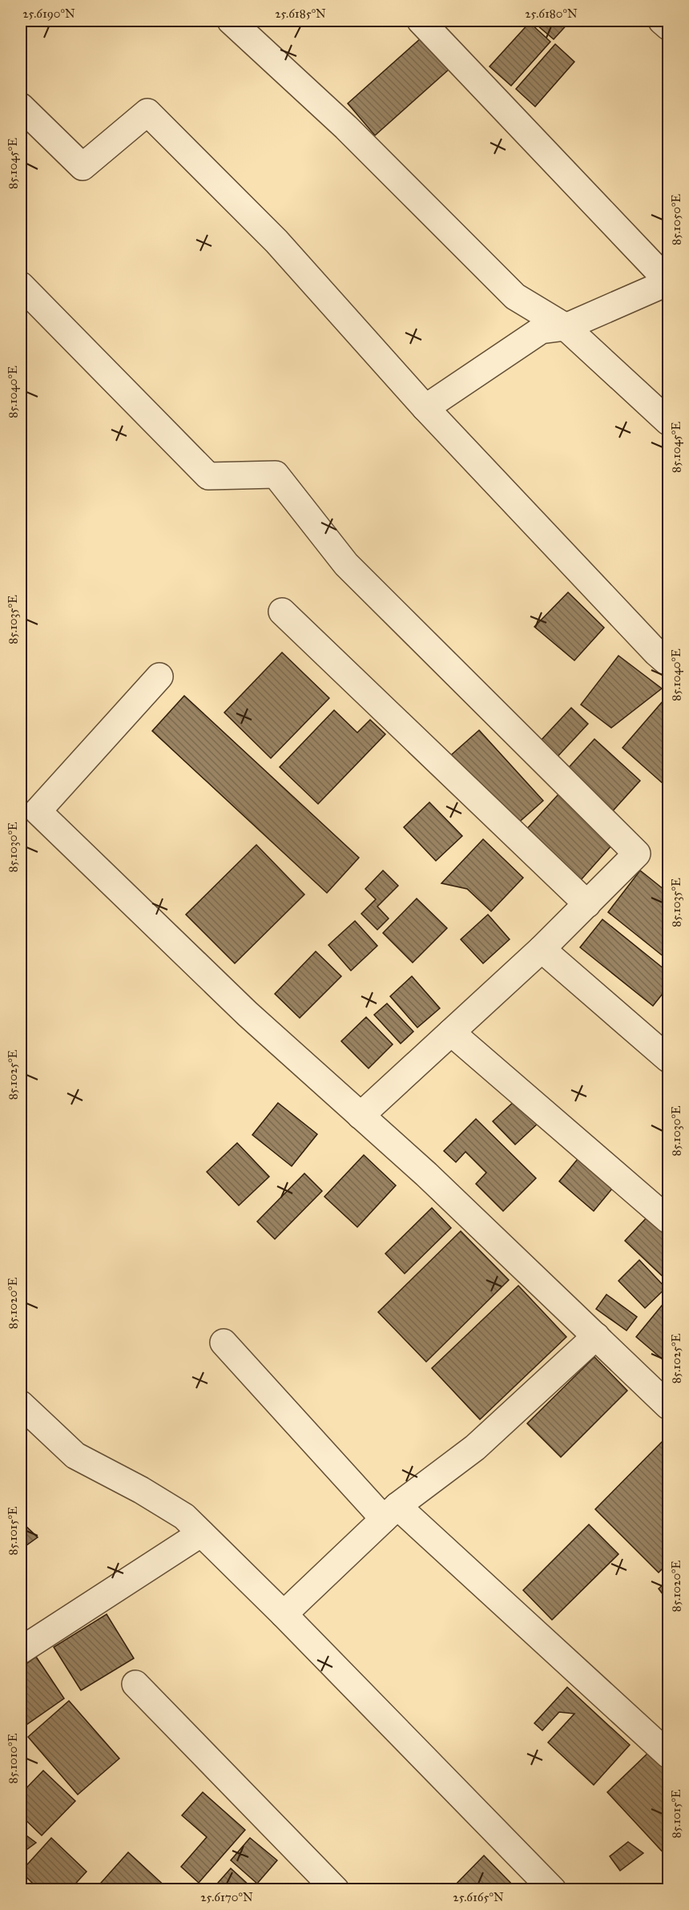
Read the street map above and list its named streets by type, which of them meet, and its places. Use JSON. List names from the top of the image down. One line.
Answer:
{"coordinates":["25.6190°N","25.6185°N","25.6180°N","85.1045°E","85.1050°E","85.1040°E","85.1035°E","85.1030°E","85.1025°E","85.1020°E","85.1015°E","85.1010°E","25.6170°N","25.6165°N"]}
